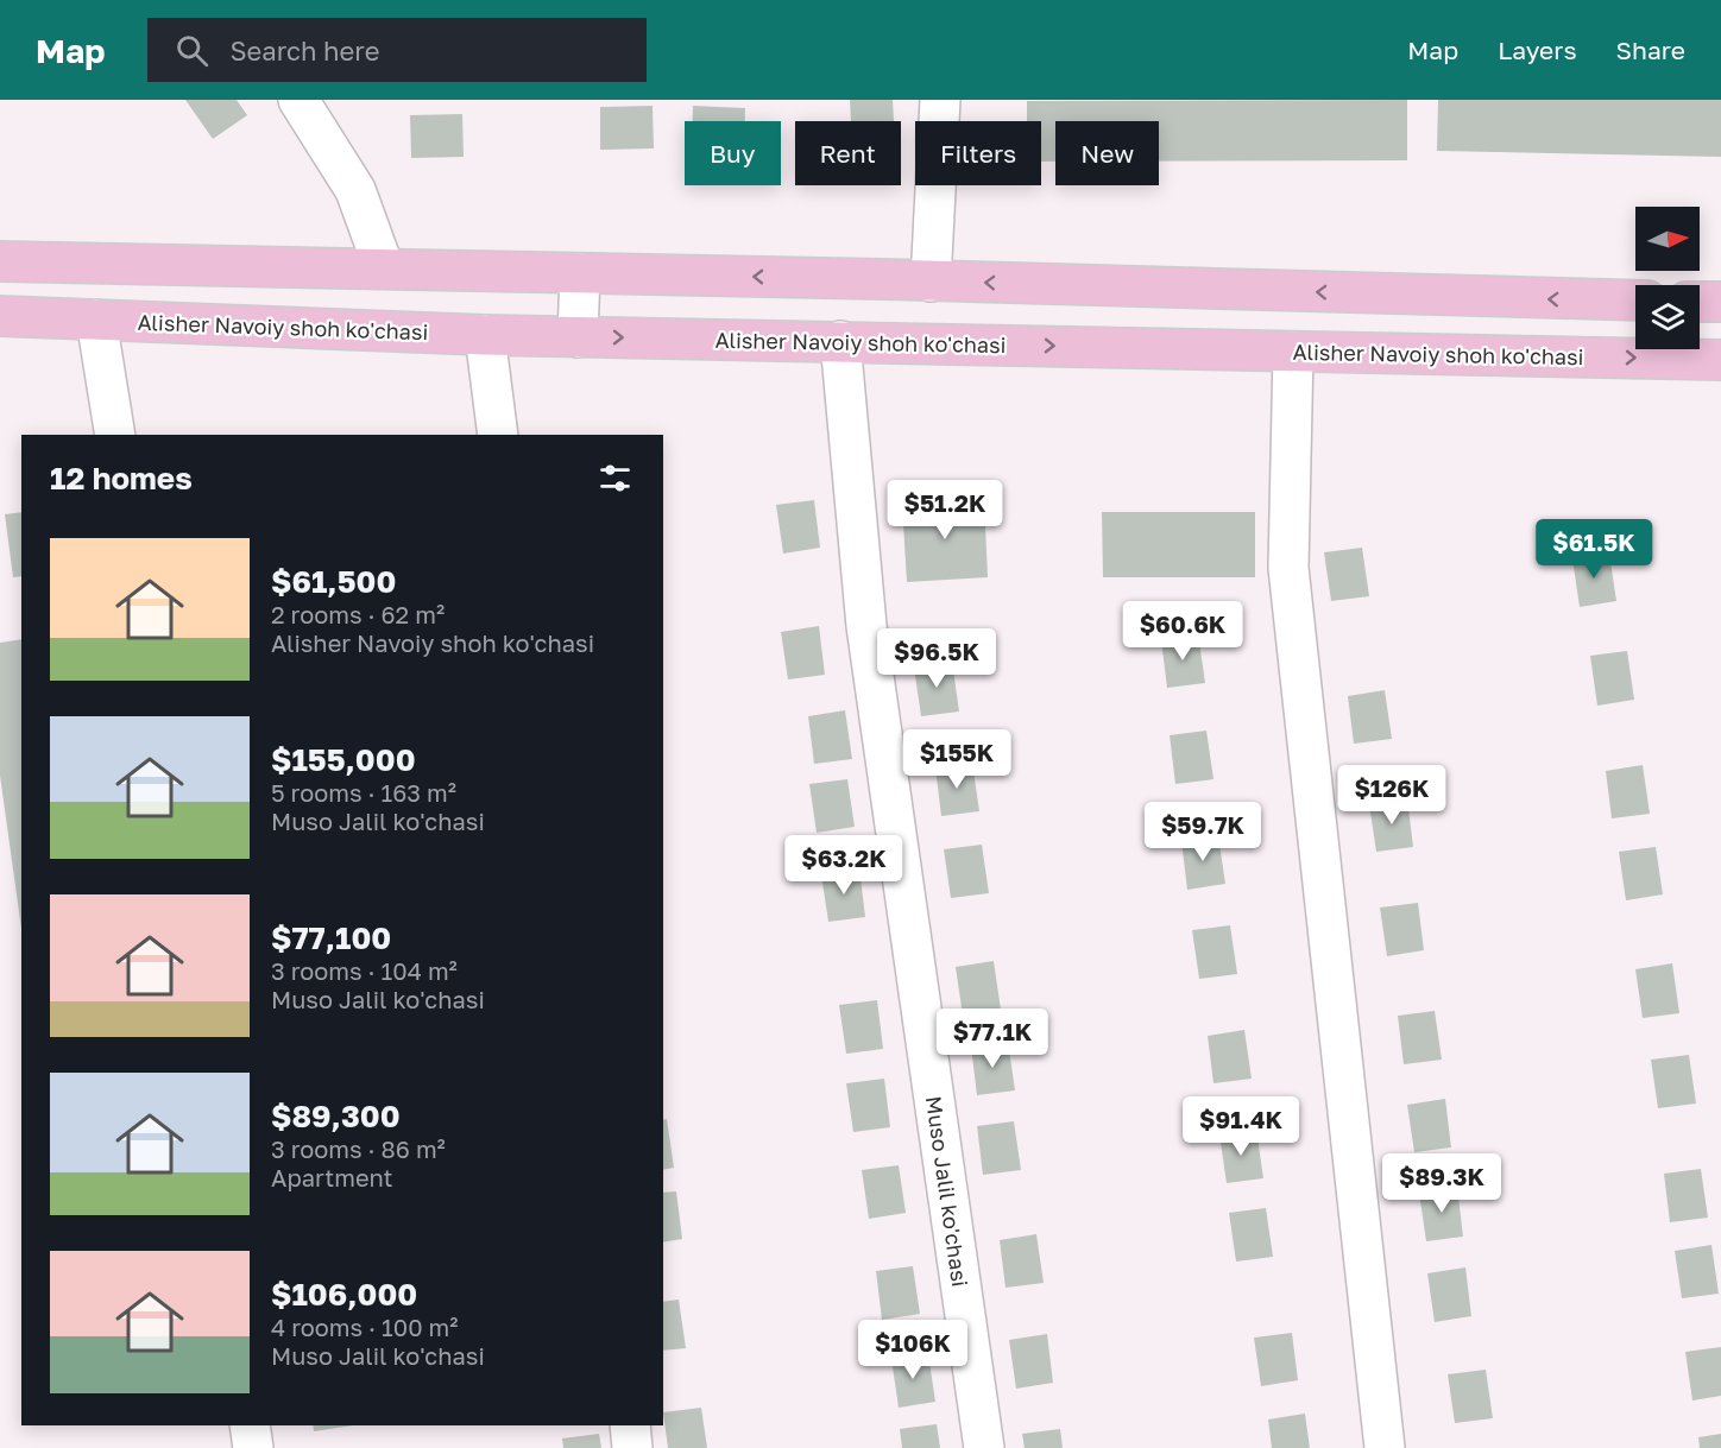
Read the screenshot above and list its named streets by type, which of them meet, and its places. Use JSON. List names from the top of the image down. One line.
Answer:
{"streets":{"main road":["Alisher Navoiy shoh ko'chasi"],"street":["Muso Jalil ko'chasi"]},"crossings":[["Alisher Navoiy shoh ko'chasi","Muso Jalil ko'chasi"]],"north":"right","page":{"header":"Map","search":"Search here","nav":["Map","Layers","Share"],"chip":["Buy","Rent","Filters","New"],"heading":"12 homes","price":["$51.2K","$61.5K","$60.6K","$96.5K","$155K","$126K","$59.7K","$63.2K","$77.1K","$91.4K","$89.3K","$106K"],"list":[{"name":"$61,500","note":"2 rooms · 62 m² · Alisher Navoiy shoh ko'chasi"},{"name":"$155,000","note":"5 rooms · 163 m² · Muso Jalil ko'chasi"},{"name":"$77,100","note":"3 rooms · 104 m² · Muso Jalil ko'chasi"},{"name":"$89,300","note":"3 rooms · 86 m² · Apartment"},{"name":"$106,000","note":"4 rooms · 100 m² · Muso Jalil ko'chasi"}]}}
